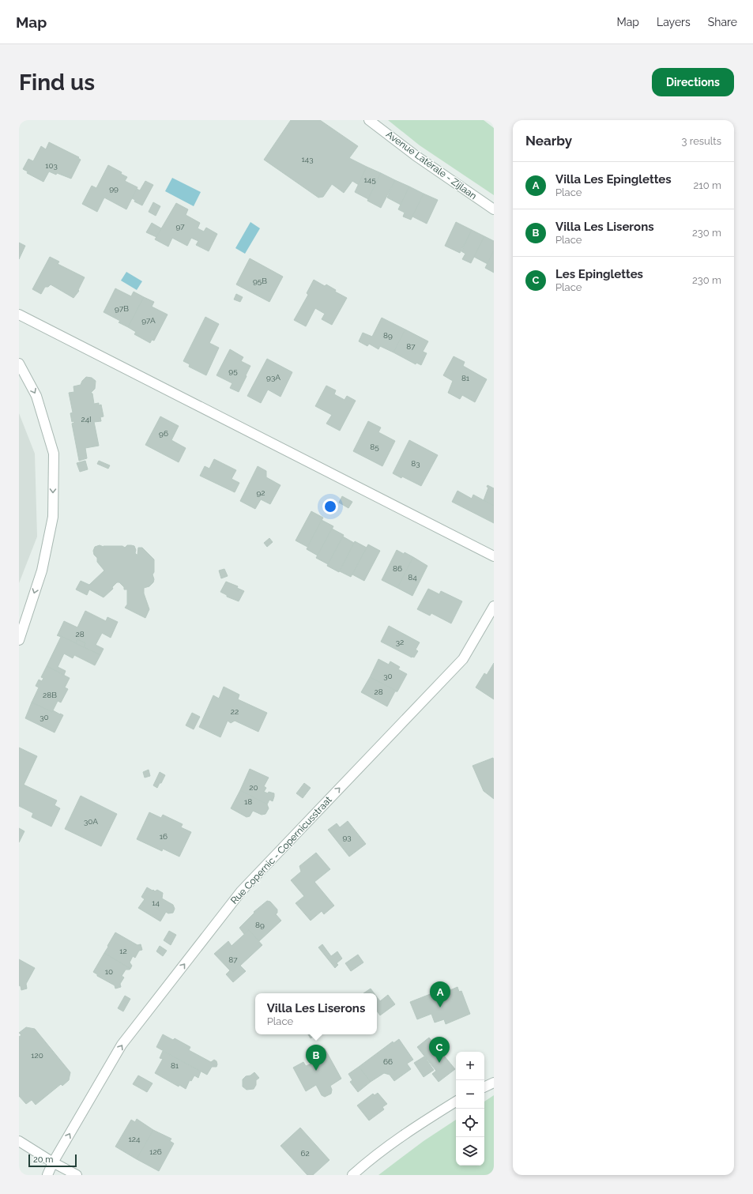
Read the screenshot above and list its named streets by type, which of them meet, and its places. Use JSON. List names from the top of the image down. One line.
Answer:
{"streets":{"street":["Avenue Latérale - Zijlaan","Rue Copernic - Copernicusstraat"]},"one_way":["Rue Copernic - Copernicusstraat"],"house_numbers":["143","103","145","99","97","95B","97B","97A","89","87","95","93A","81","24I","96","85","83","92","86","84","28","32","30","28","28B","22","30","20","18","30A","16","93","14","89","12","87","10","120","66","81","124","126","62"],"scale_bar":"20 m","page":{"header":"Map","nav":["Map","Layers","Share"],"buttons":"Directions","title":"Find us","heading":["Nearby","3 results"],"list":[{"mark":"A","name":"Villa Les Epinglettes","note":"Place","value":"210 m"},{"mark":"B","name":"Villa Les Liserons","note":"Place","value":"230 m"},{"mark":"C","name":"Les Epinglettes","note":"Place","value":"230 m"}],"pins":["A","C","B"],"popup":["Villa Les Liserons","Place"],"map_buttons":["+","−"],"scale":"20 m"}}
